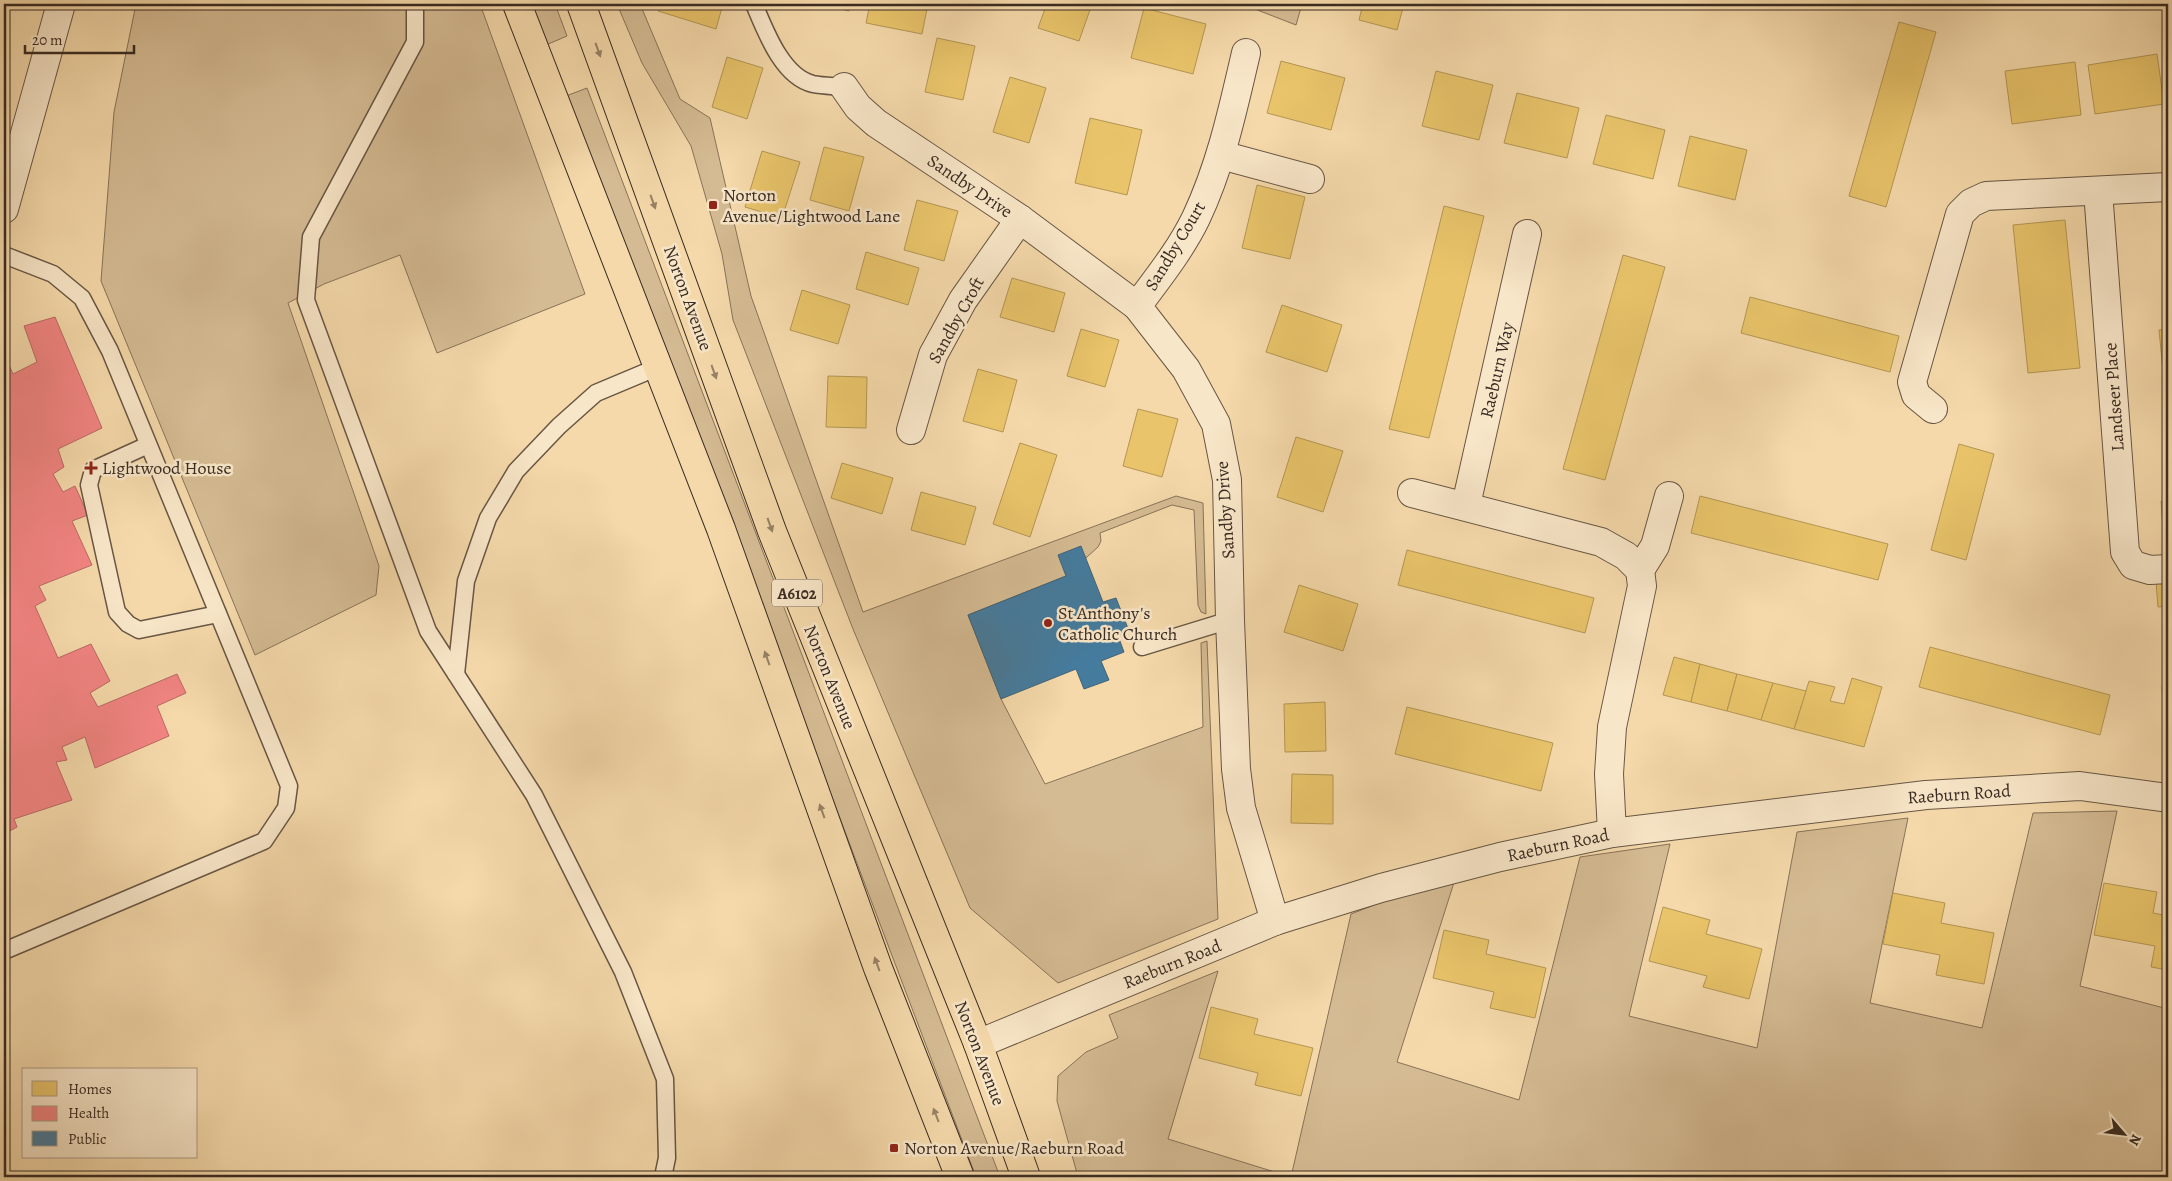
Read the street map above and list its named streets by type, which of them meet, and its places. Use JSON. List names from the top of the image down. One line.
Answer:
{"streets":{"highway":["Norton Avenue","A6102"],"street":["Sandby Drive","Sandby Court","Sandby Croft","Raeburn Way","Landseer Place","Raeburn Road"]},"crossings":[["Sandby Drive","Sandby Court"],["Sandby Drive","Sandby Croft"],["Sandby Drive","Raeburn Road"],["Norton Avenue","Raeburn Road"]],"places":{"transit":["Norton Avenue/Lightwood Lane","Norton Avenue/Raeburn Road"],"health":["Lightwood House"],"other":["St Anthony's Catholic Church"]},"legend":["Homes","Health","Public"],"scale_bar":"20 m","north":"bottom right"}
